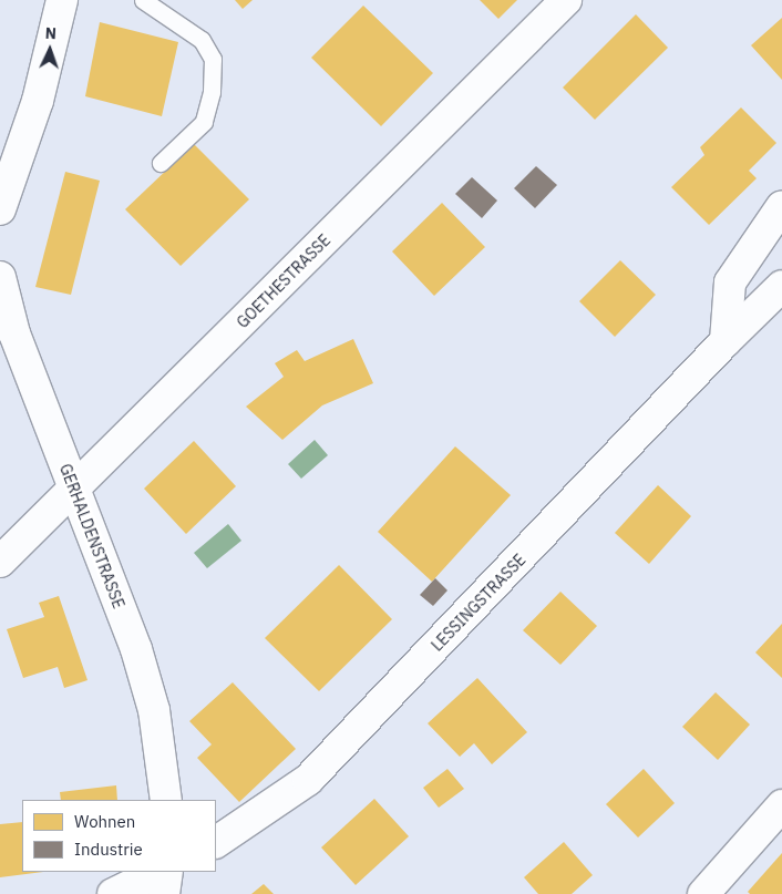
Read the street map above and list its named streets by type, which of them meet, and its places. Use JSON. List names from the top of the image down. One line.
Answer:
{"streets":{"street":["GOETHESTRASSE","GERHALDENSTRASSE","LESSINGSTRASSE"]},"crossings":[["GOETHESTRASSE","GERHALDENSTRASSE"]],"legend":["Wohnen","Industrie"],"north":"top"}
